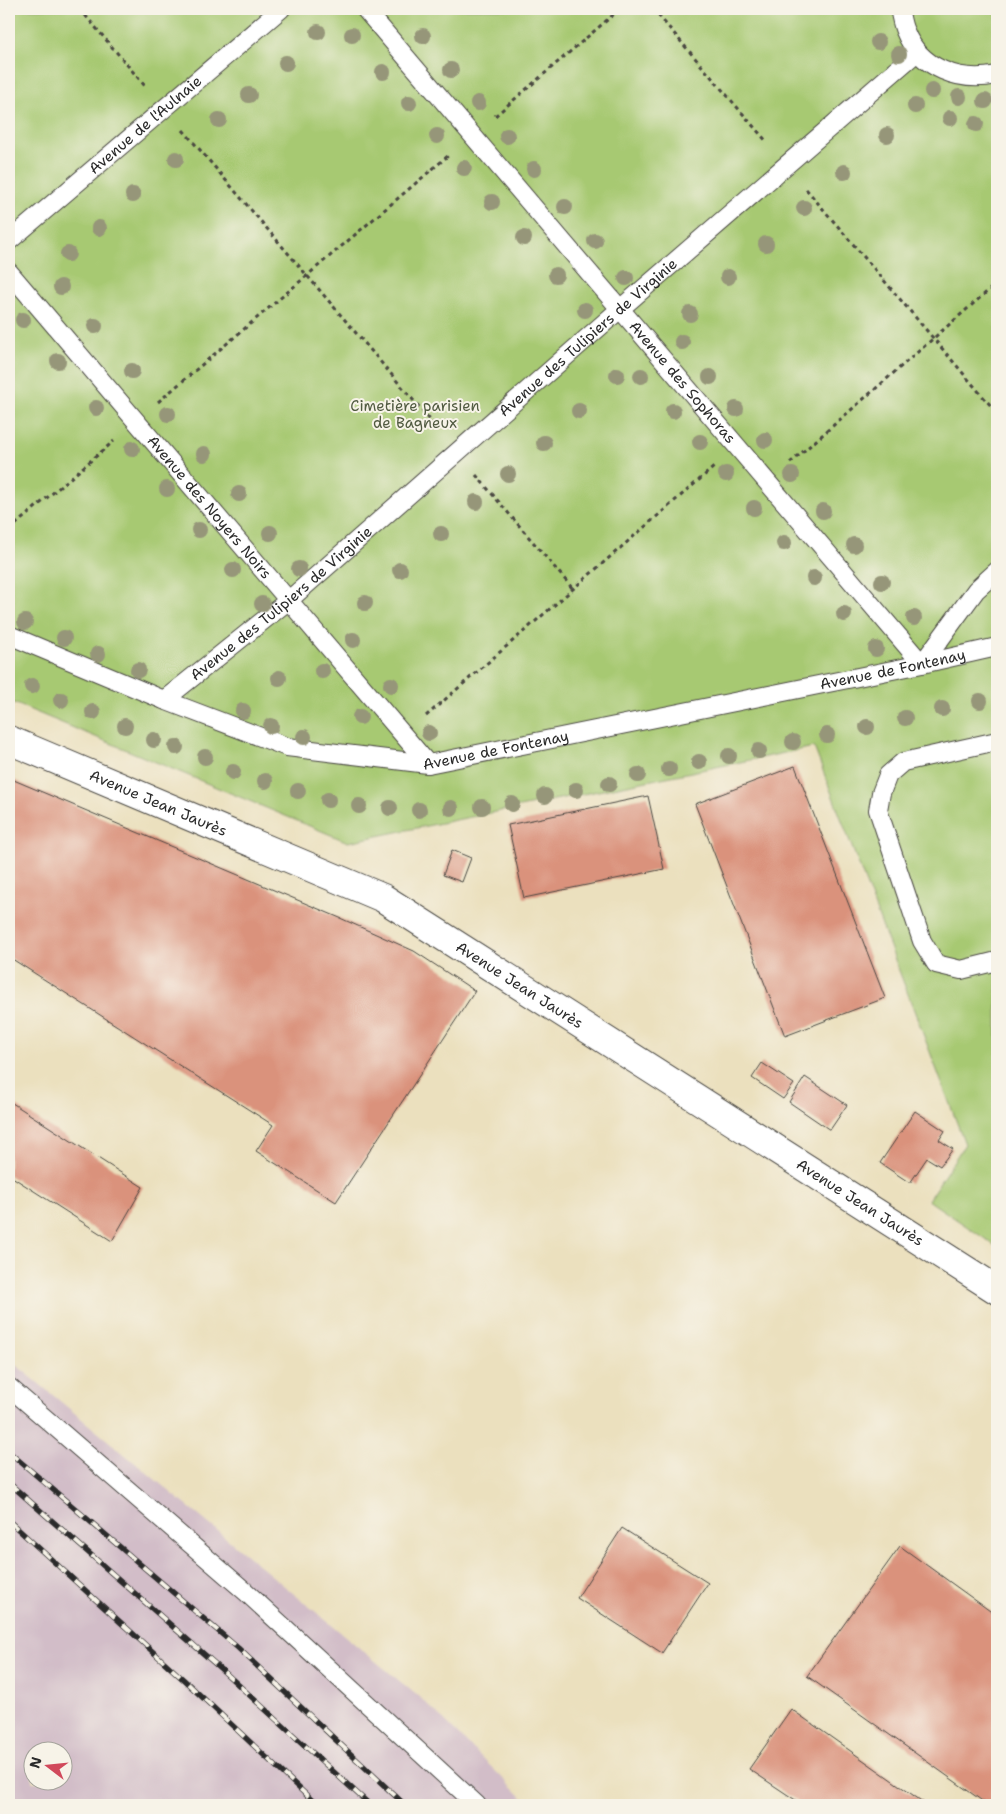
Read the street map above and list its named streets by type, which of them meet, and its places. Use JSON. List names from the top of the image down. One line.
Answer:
{"streets":{"street":["Avenue Jean Jaurès"],"lane":["Avenue de l'Aulnaie","Avenue des Tulipiers de Virginie","Avenue des Sophoras","Avenue des Noyers Noirs","Avenue de Fontenay"]},"crossings":[["Avenue des Tulipiers de Virginie","Avenue des Sophoras"],["Avenue des Tulipiers de Virginie","Avenue des Noyers Noirs"],["Avenue des Tulipiers de Virginie","Avenue de Fontenay"],["Avenue des Sophoras","Avenue de Fontenay"],["Avenue des Noyers Noirs","Avenue de Fontenay"]],"parks":["Cimetière parisien de Bagneux"],"north":"left"}
